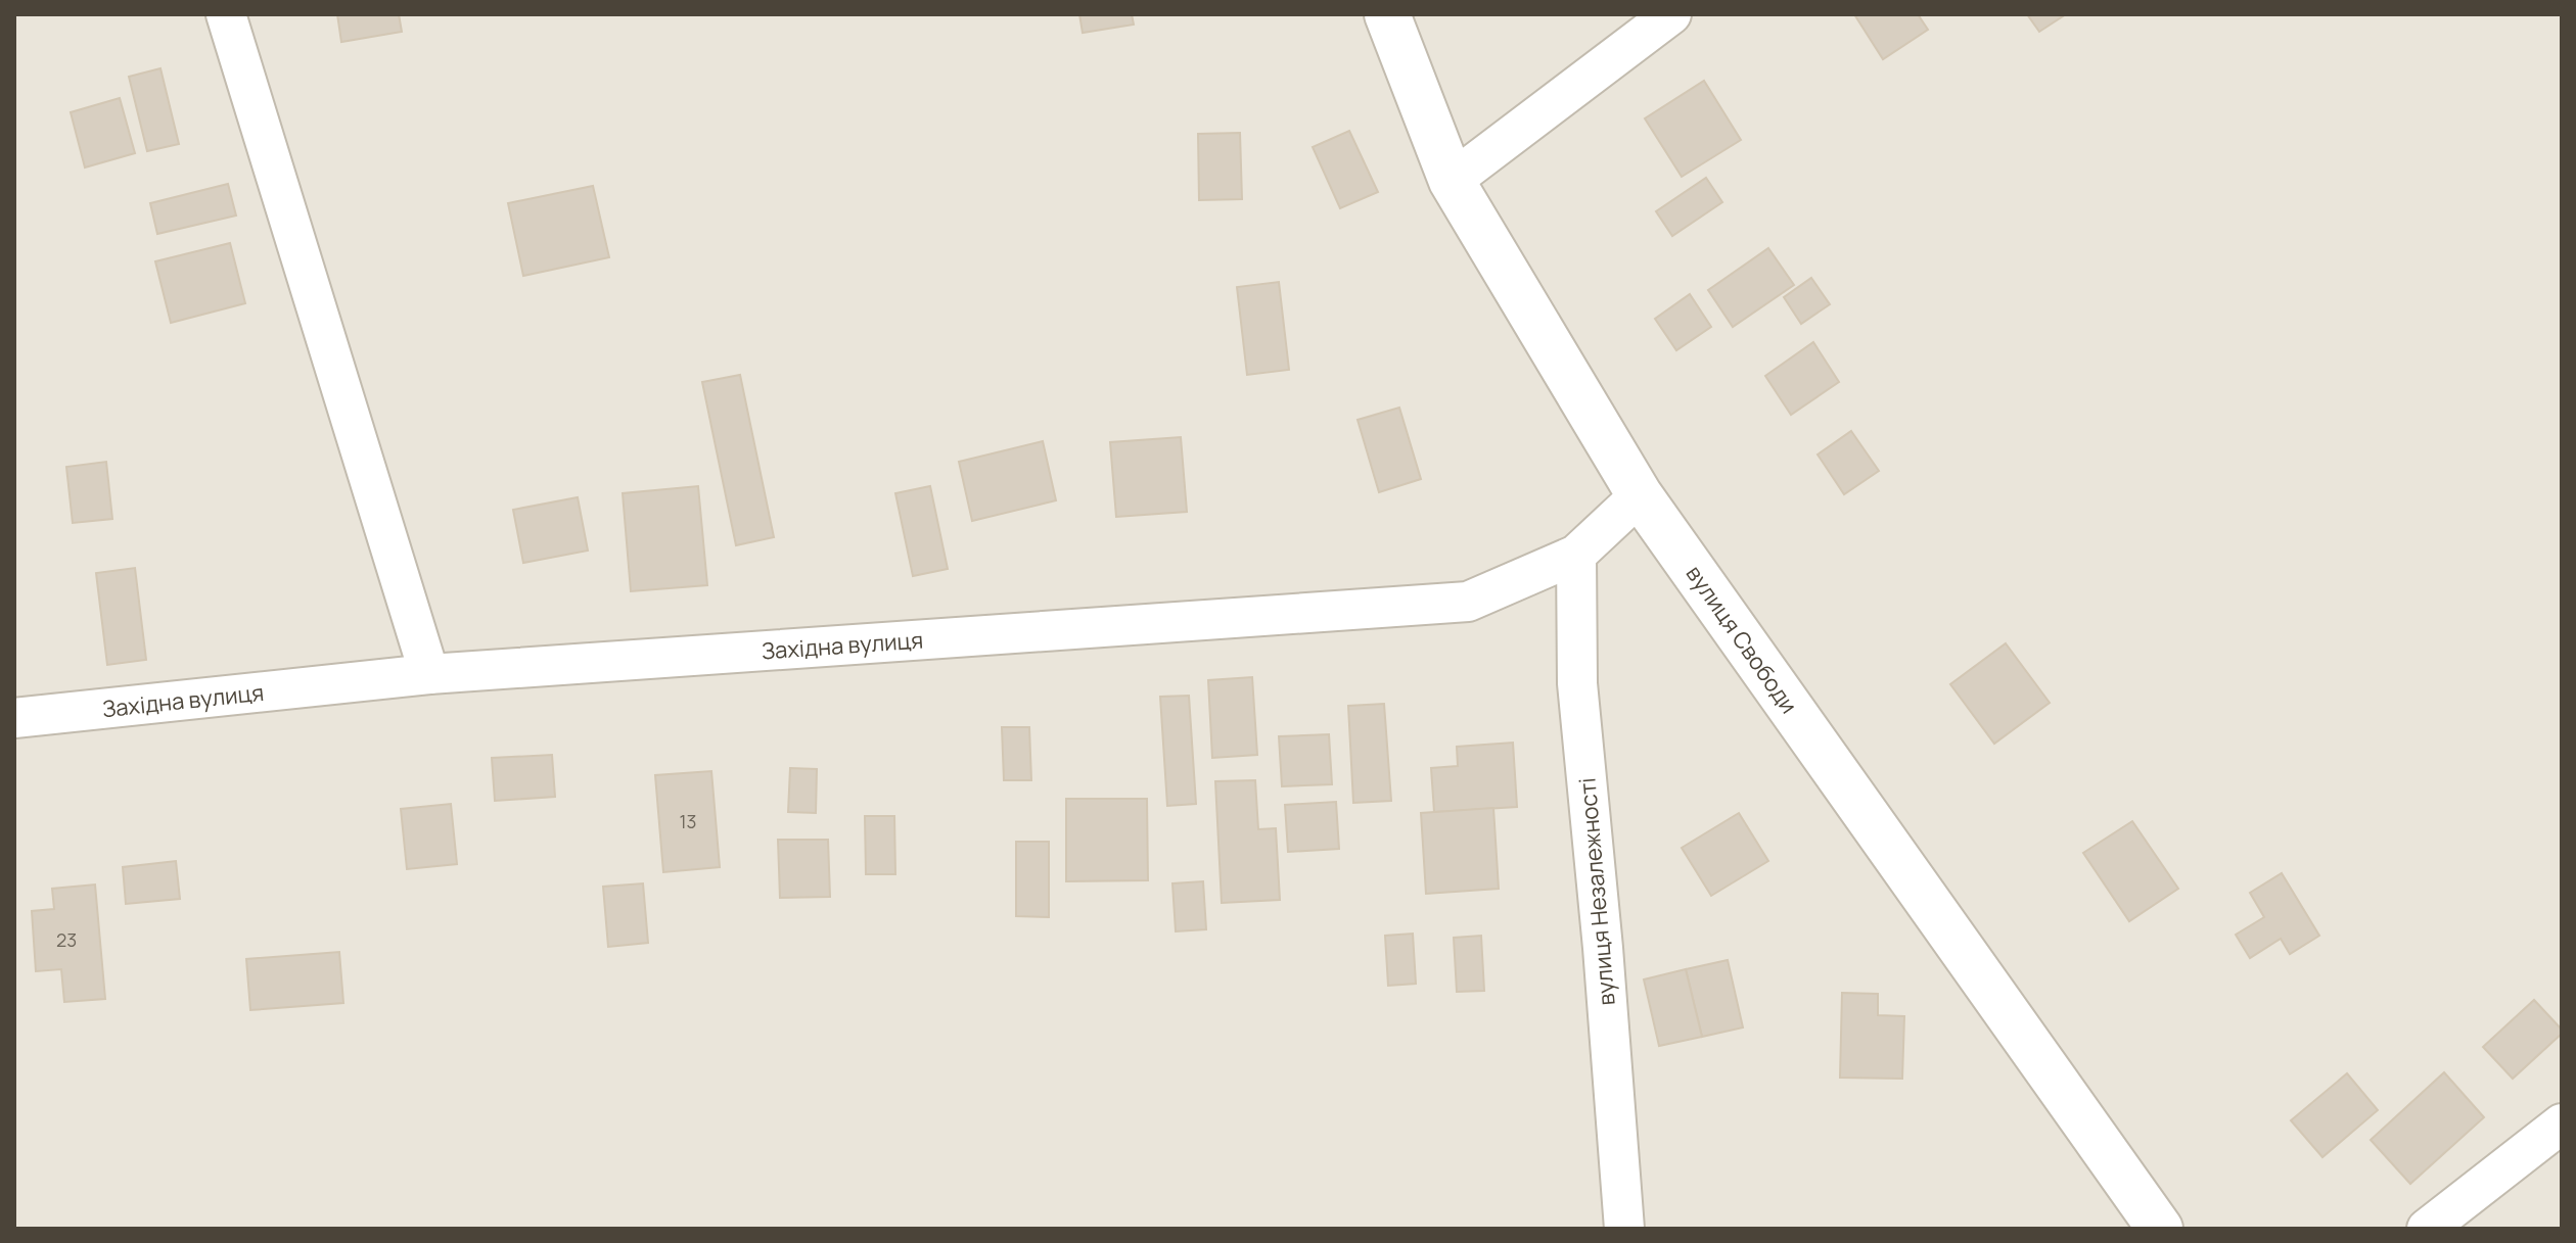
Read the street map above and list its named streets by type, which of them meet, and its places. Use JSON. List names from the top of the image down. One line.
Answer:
{"streets":{"street":["вулиця Свободи","Західна вулиця","вулиця Незалежності"]},"crossings":[["вулиця Свободи","Західна вулиця"],["Західна вулиця","вулиця Незалежності"]],"house_numbers":["13","23"]}
